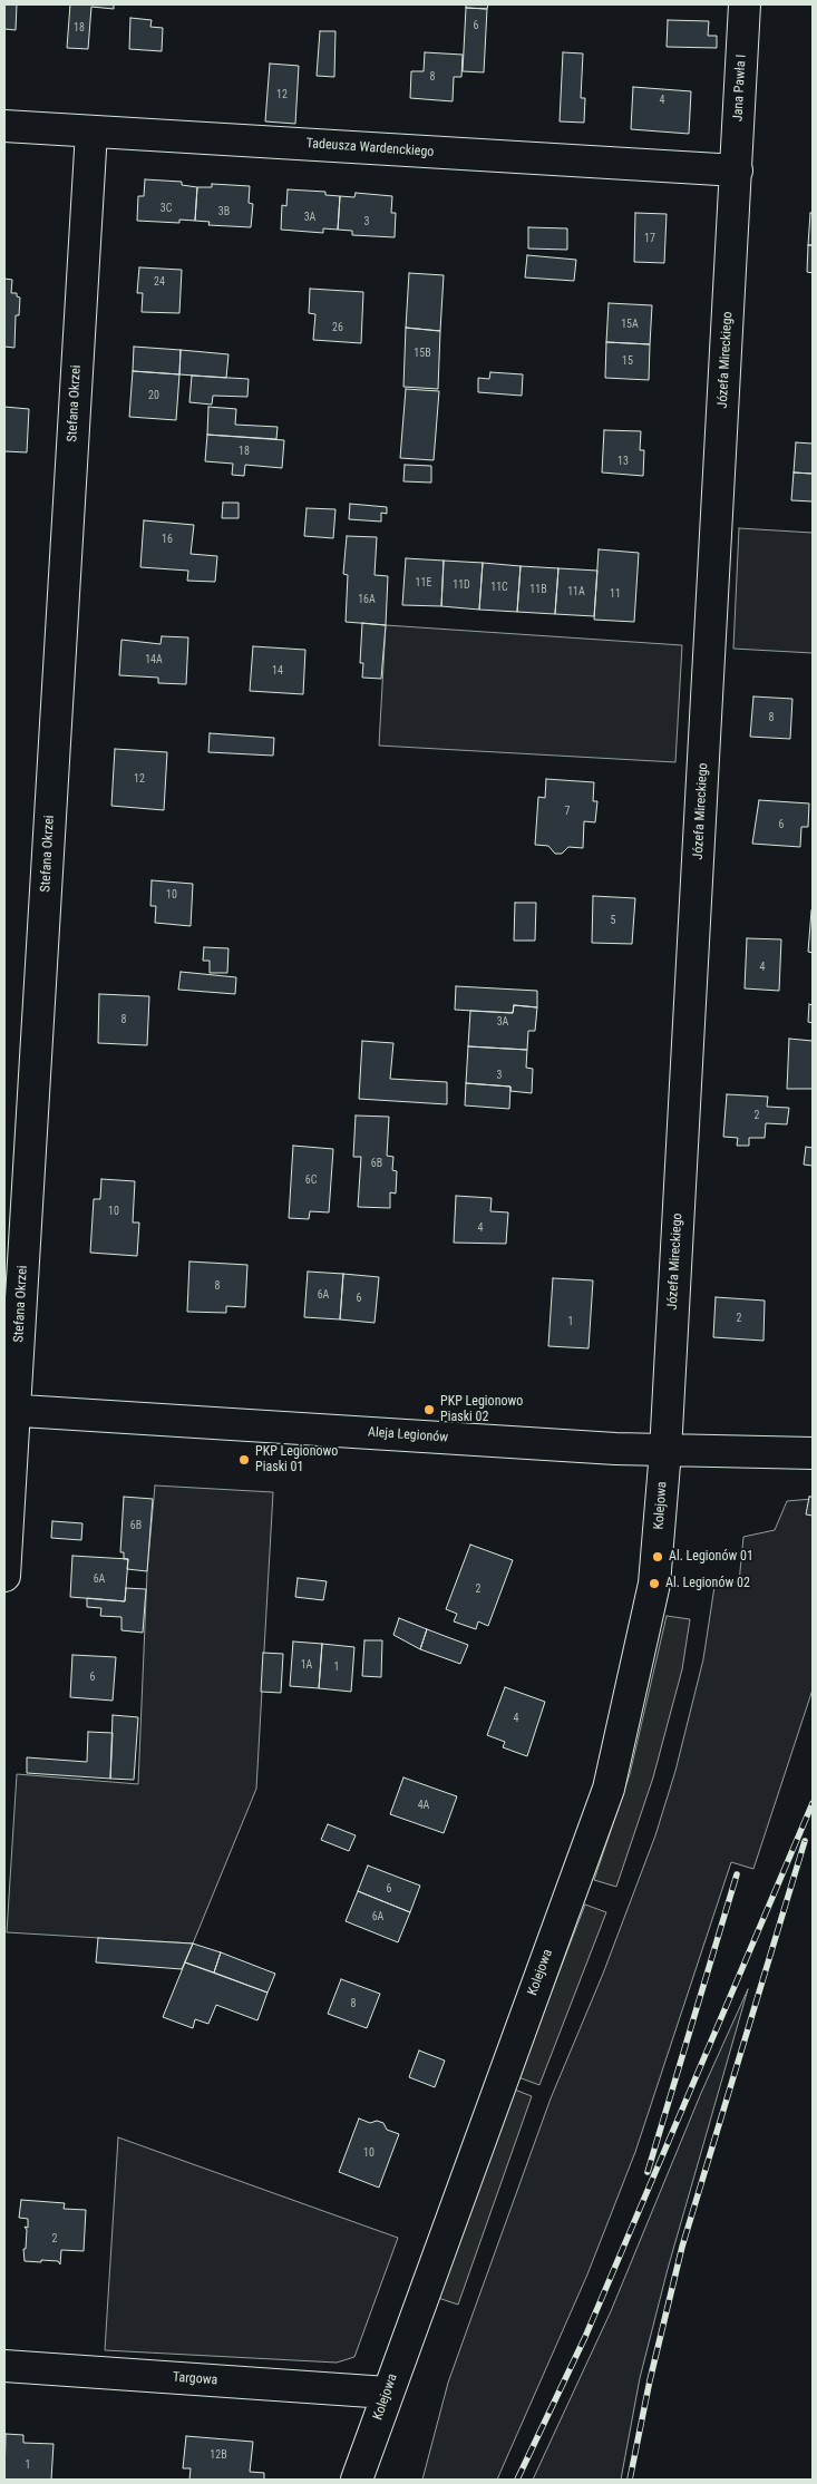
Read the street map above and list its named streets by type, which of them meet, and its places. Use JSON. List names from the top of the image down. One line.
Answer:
{"streets":{"street":["Jana Pawła I","Tadeusza Wardenckiego","Józefa Mireckiego","Stefana Okrzei","Aleja Legionów","Kolejowa","Targowa"]},"crossings":[["Jana Pawła I","Tadeusza Wardenckiego"],["Jana Pawła I","Józefa Mireckiego"],["Tadeusza Wardenckiego","Józefa Mireckiego"],["Tadeusza Wardenckiego","Stefana Okrzei"],["Józefa Mireckiego","Aleja Legionów"],["Józefa Mireckiego","Kolejowa"],["Stefana Okrzei","Aleja Legionów"],["Aleja Legionów","Kolejowa"],["Kolejowa","Targowa"]],"places":["PKP Legionowo Piaski 02","PKP Legionowo Piaski 01","Al. Legionów 01","Al. Legionów 02"],"house_numbers":["6","18","8","12","4","3C","3B","3A","3","17","24","15A","26","15B","15","20","18","13","16","11E","11D","11C","11B","11A","11","16A","14A","14","8","12","7","6","10","5","4","8","3A","3","2","6B","6C","10","4","8","6A","6","2","1","6B","6A","2","1A","1","6","4","4A","6","6A","8","10","2","12B","1"]}
